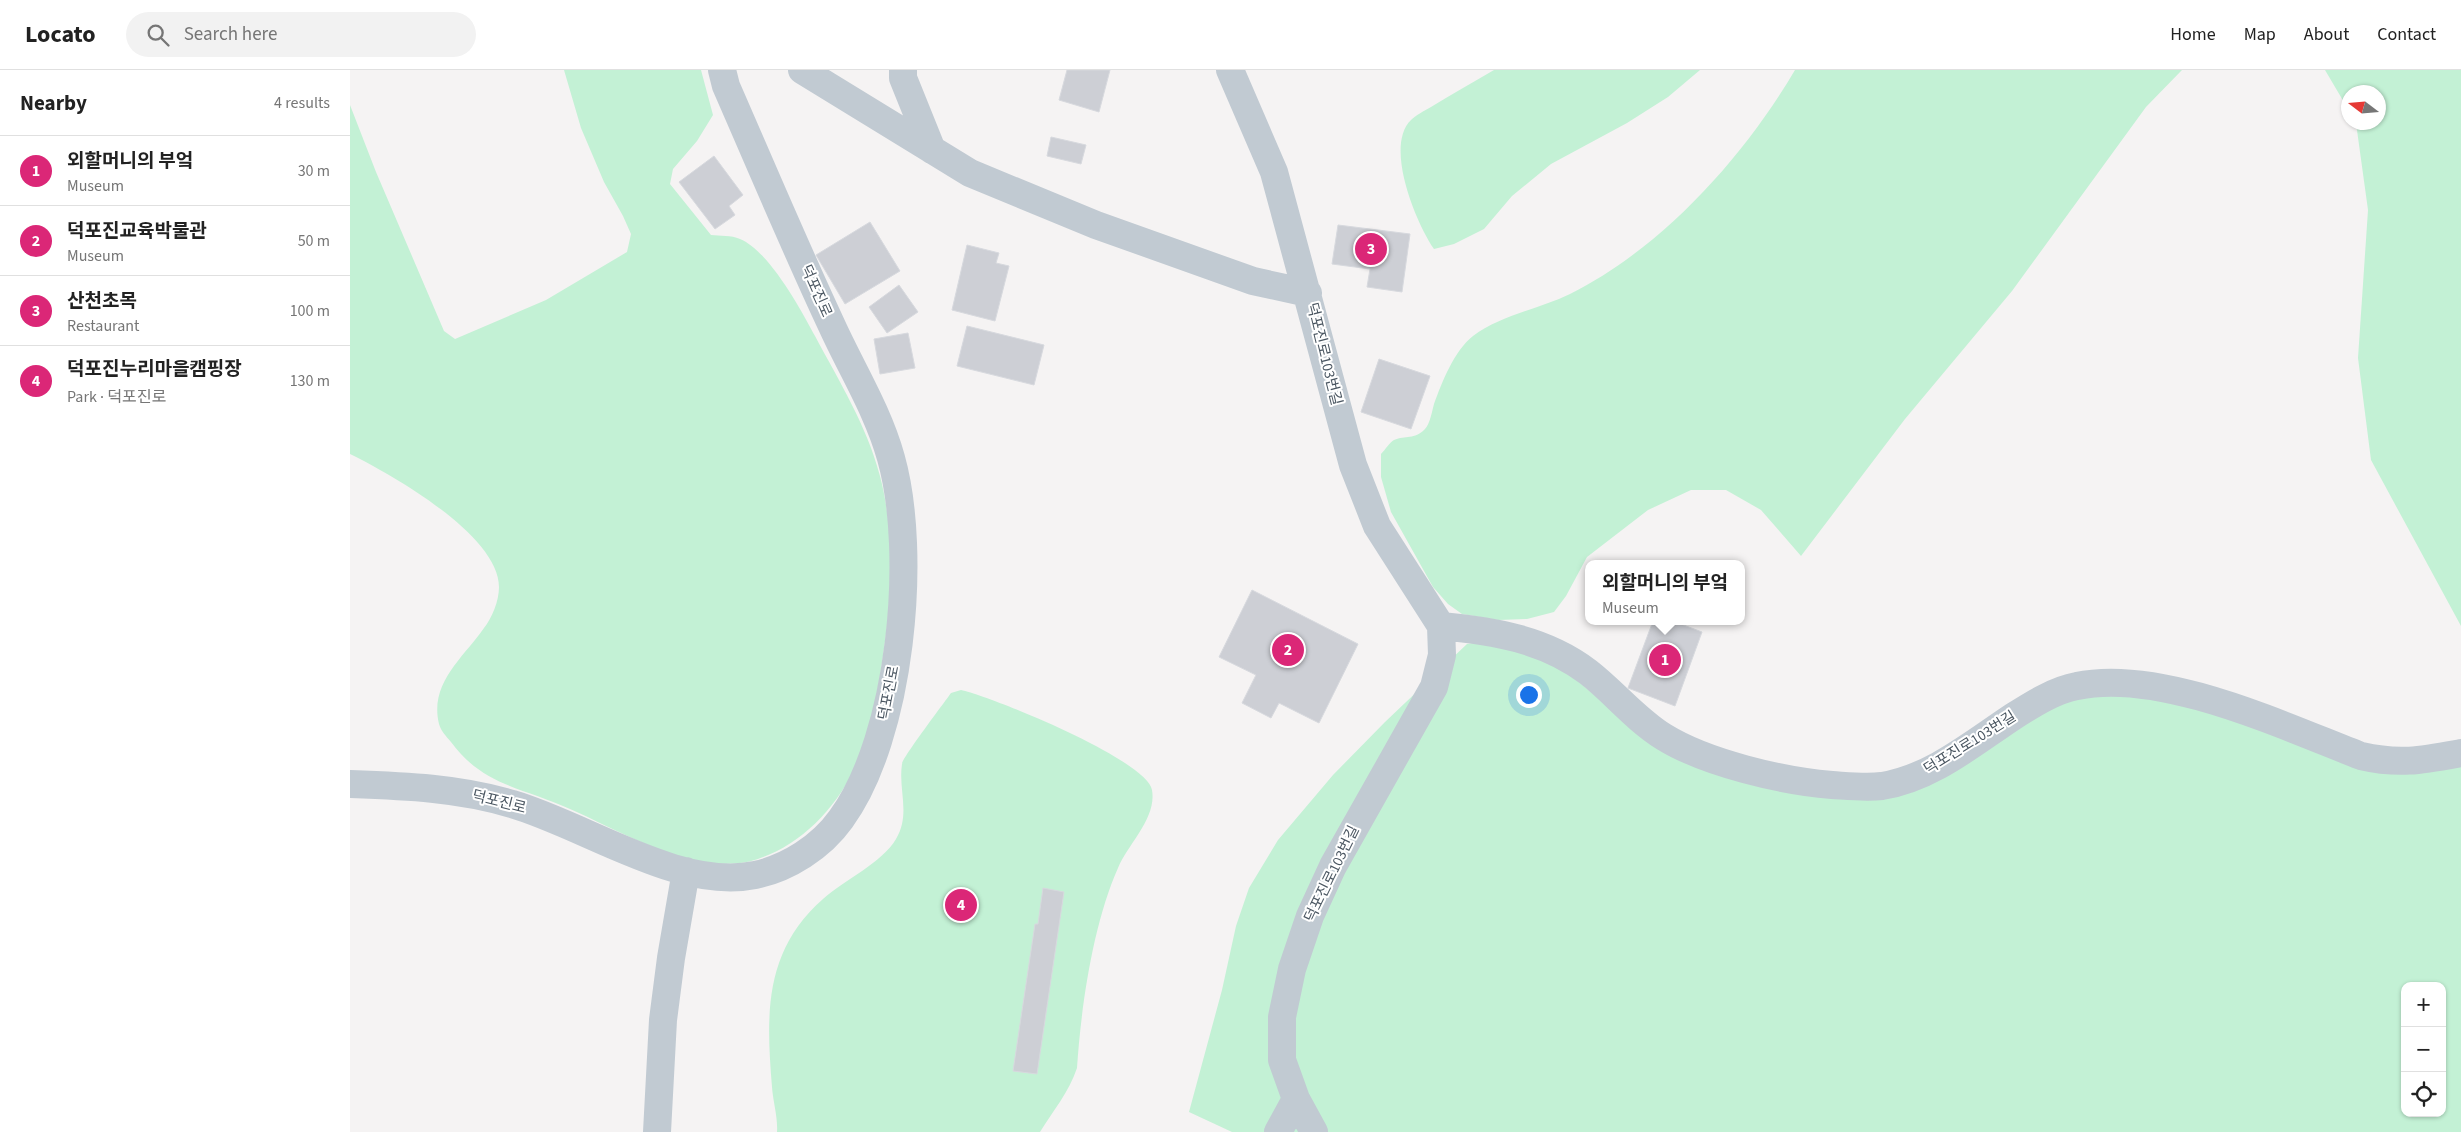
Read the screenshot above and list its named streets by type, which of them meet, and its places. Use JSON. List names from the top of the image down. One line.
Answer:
{"streets":{"street":["덕포진로","덕포진로103번길"]},"north":"left","page":{"header":"Locato","search":"Search here","nav":["Home","Map","About","Contact"],"heading":["Nearby","4 results"],"list":[{"mark":"1","name":"외할머니의 부엌","note":"Museum","value":"30 m"},{"mark":"2","name":"덕포진교육박물관","note":"Museum","value":"50 m"},{"mark":"3","name":"산천초목","note":"Restaurant","value":"100 m"},{"mark":"4","name":"덕포진누리마을캠핑장","note":"Park · 덕포진로","value":"130 m"}],"pins":["3","2","1","4"],"popup":["외할머니의 부엌","Museum"],"map_buttons":["+","−"]}}
